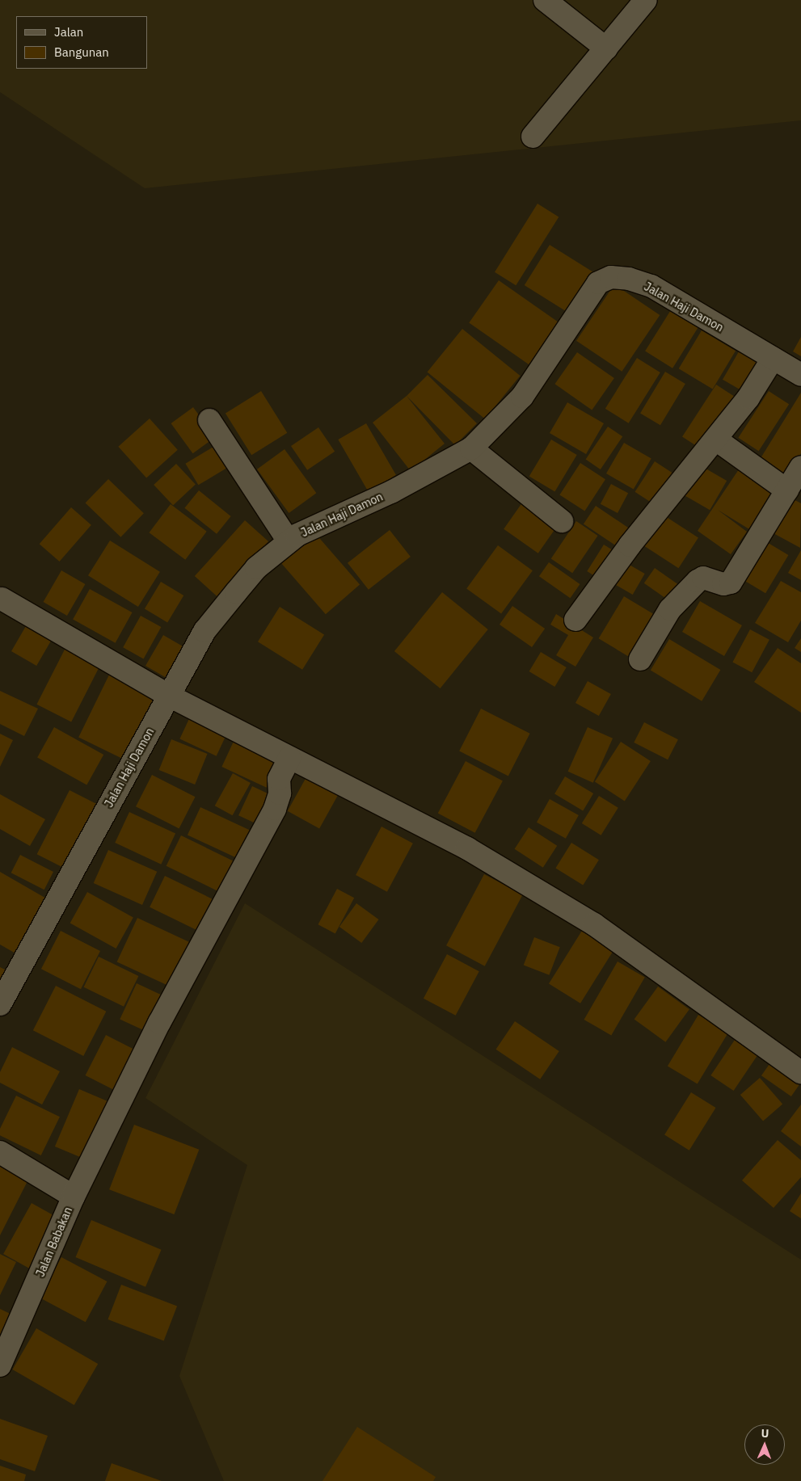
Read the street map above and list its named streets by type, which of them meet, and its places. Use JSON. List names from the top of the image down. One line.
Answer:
{"streets":{"street":["Jalan Haji Damon","Jalan Babakan"]},"legend":["Jalan","Bangunan"],"north":"top"}
